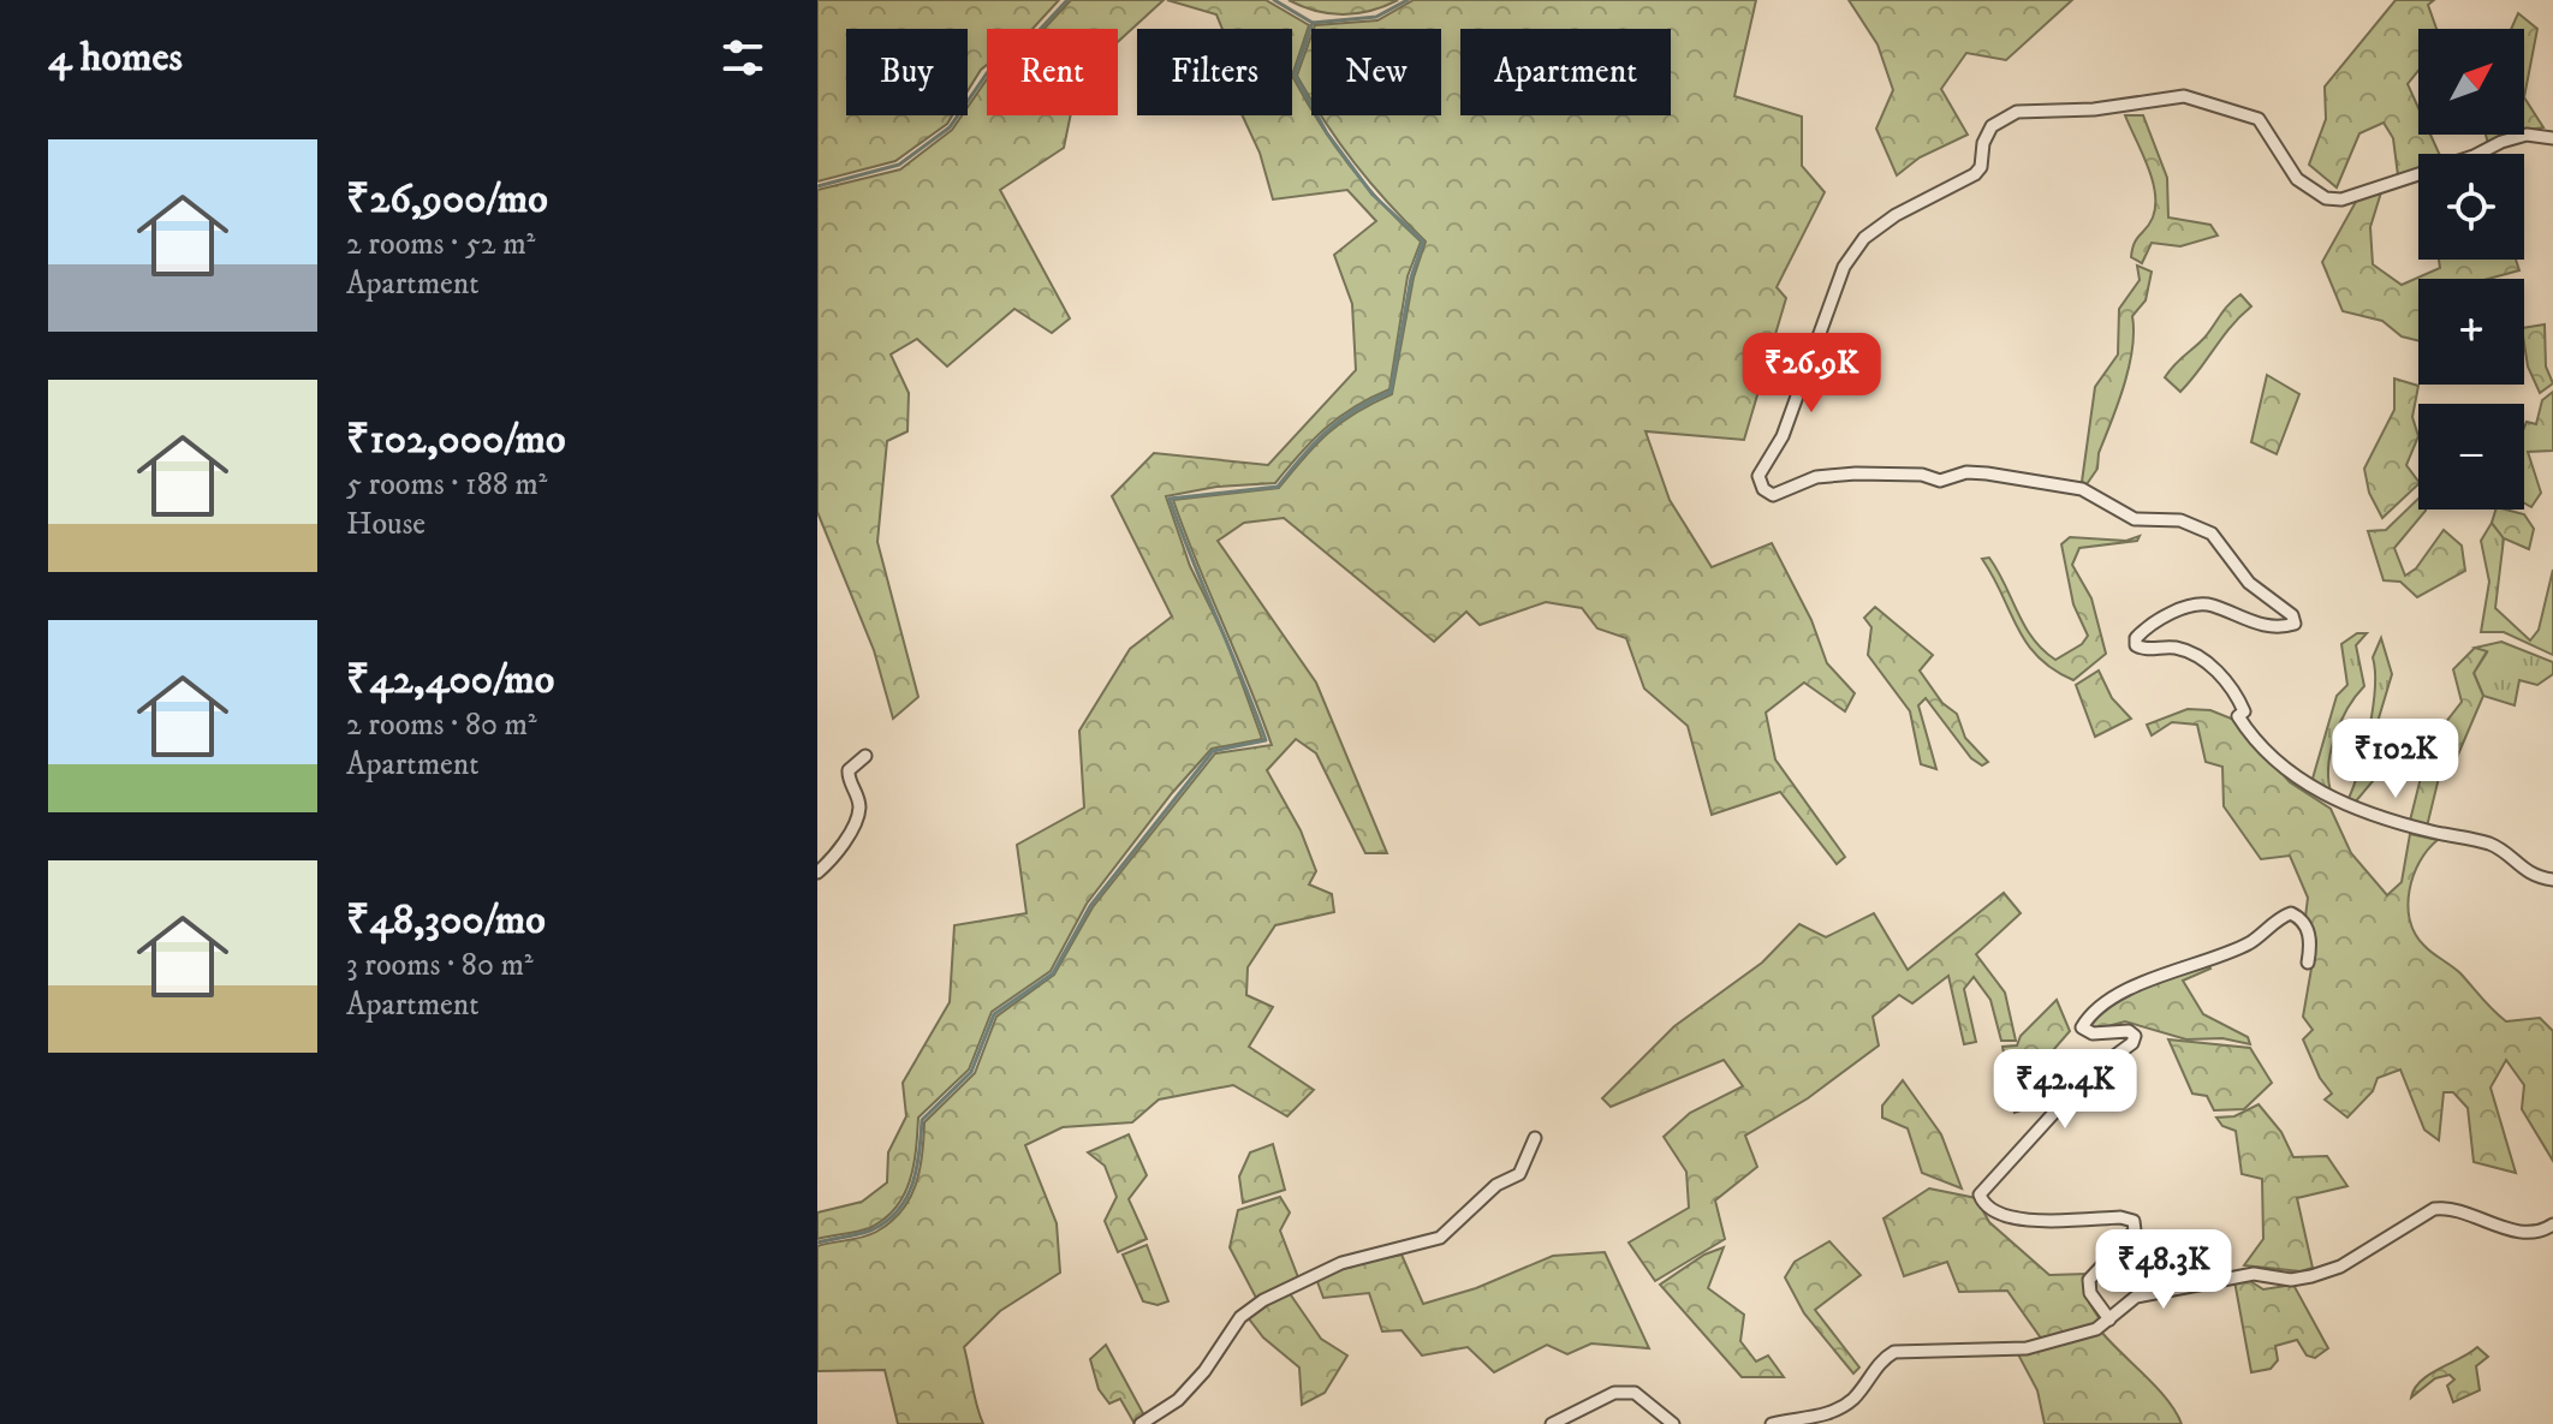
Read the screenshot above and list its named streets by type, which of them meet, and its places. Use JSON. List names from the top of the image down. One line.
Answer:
{"north":"top right","page":{"heading":"4 homes","map_buttons":["+","−"],"chip":["Buy","Rent","Filters","New","Apartment"],"list":[{"name":"₹26,900/mo","note":"2 rooms · 52 m² · Apartment"},{"name":"₹102,000/mo","note":"5 rooms · 188 m² · House"},{"name":"₹42,400/mo","note":"2 rooms · 80 m² · Apartment"},{"name":"₹48,300/mo","note":"3 rooms · 80 m² · Apartment"}],"price":["₹26.9K","₹102K","₹42.4K","₹48.3K"]}}
